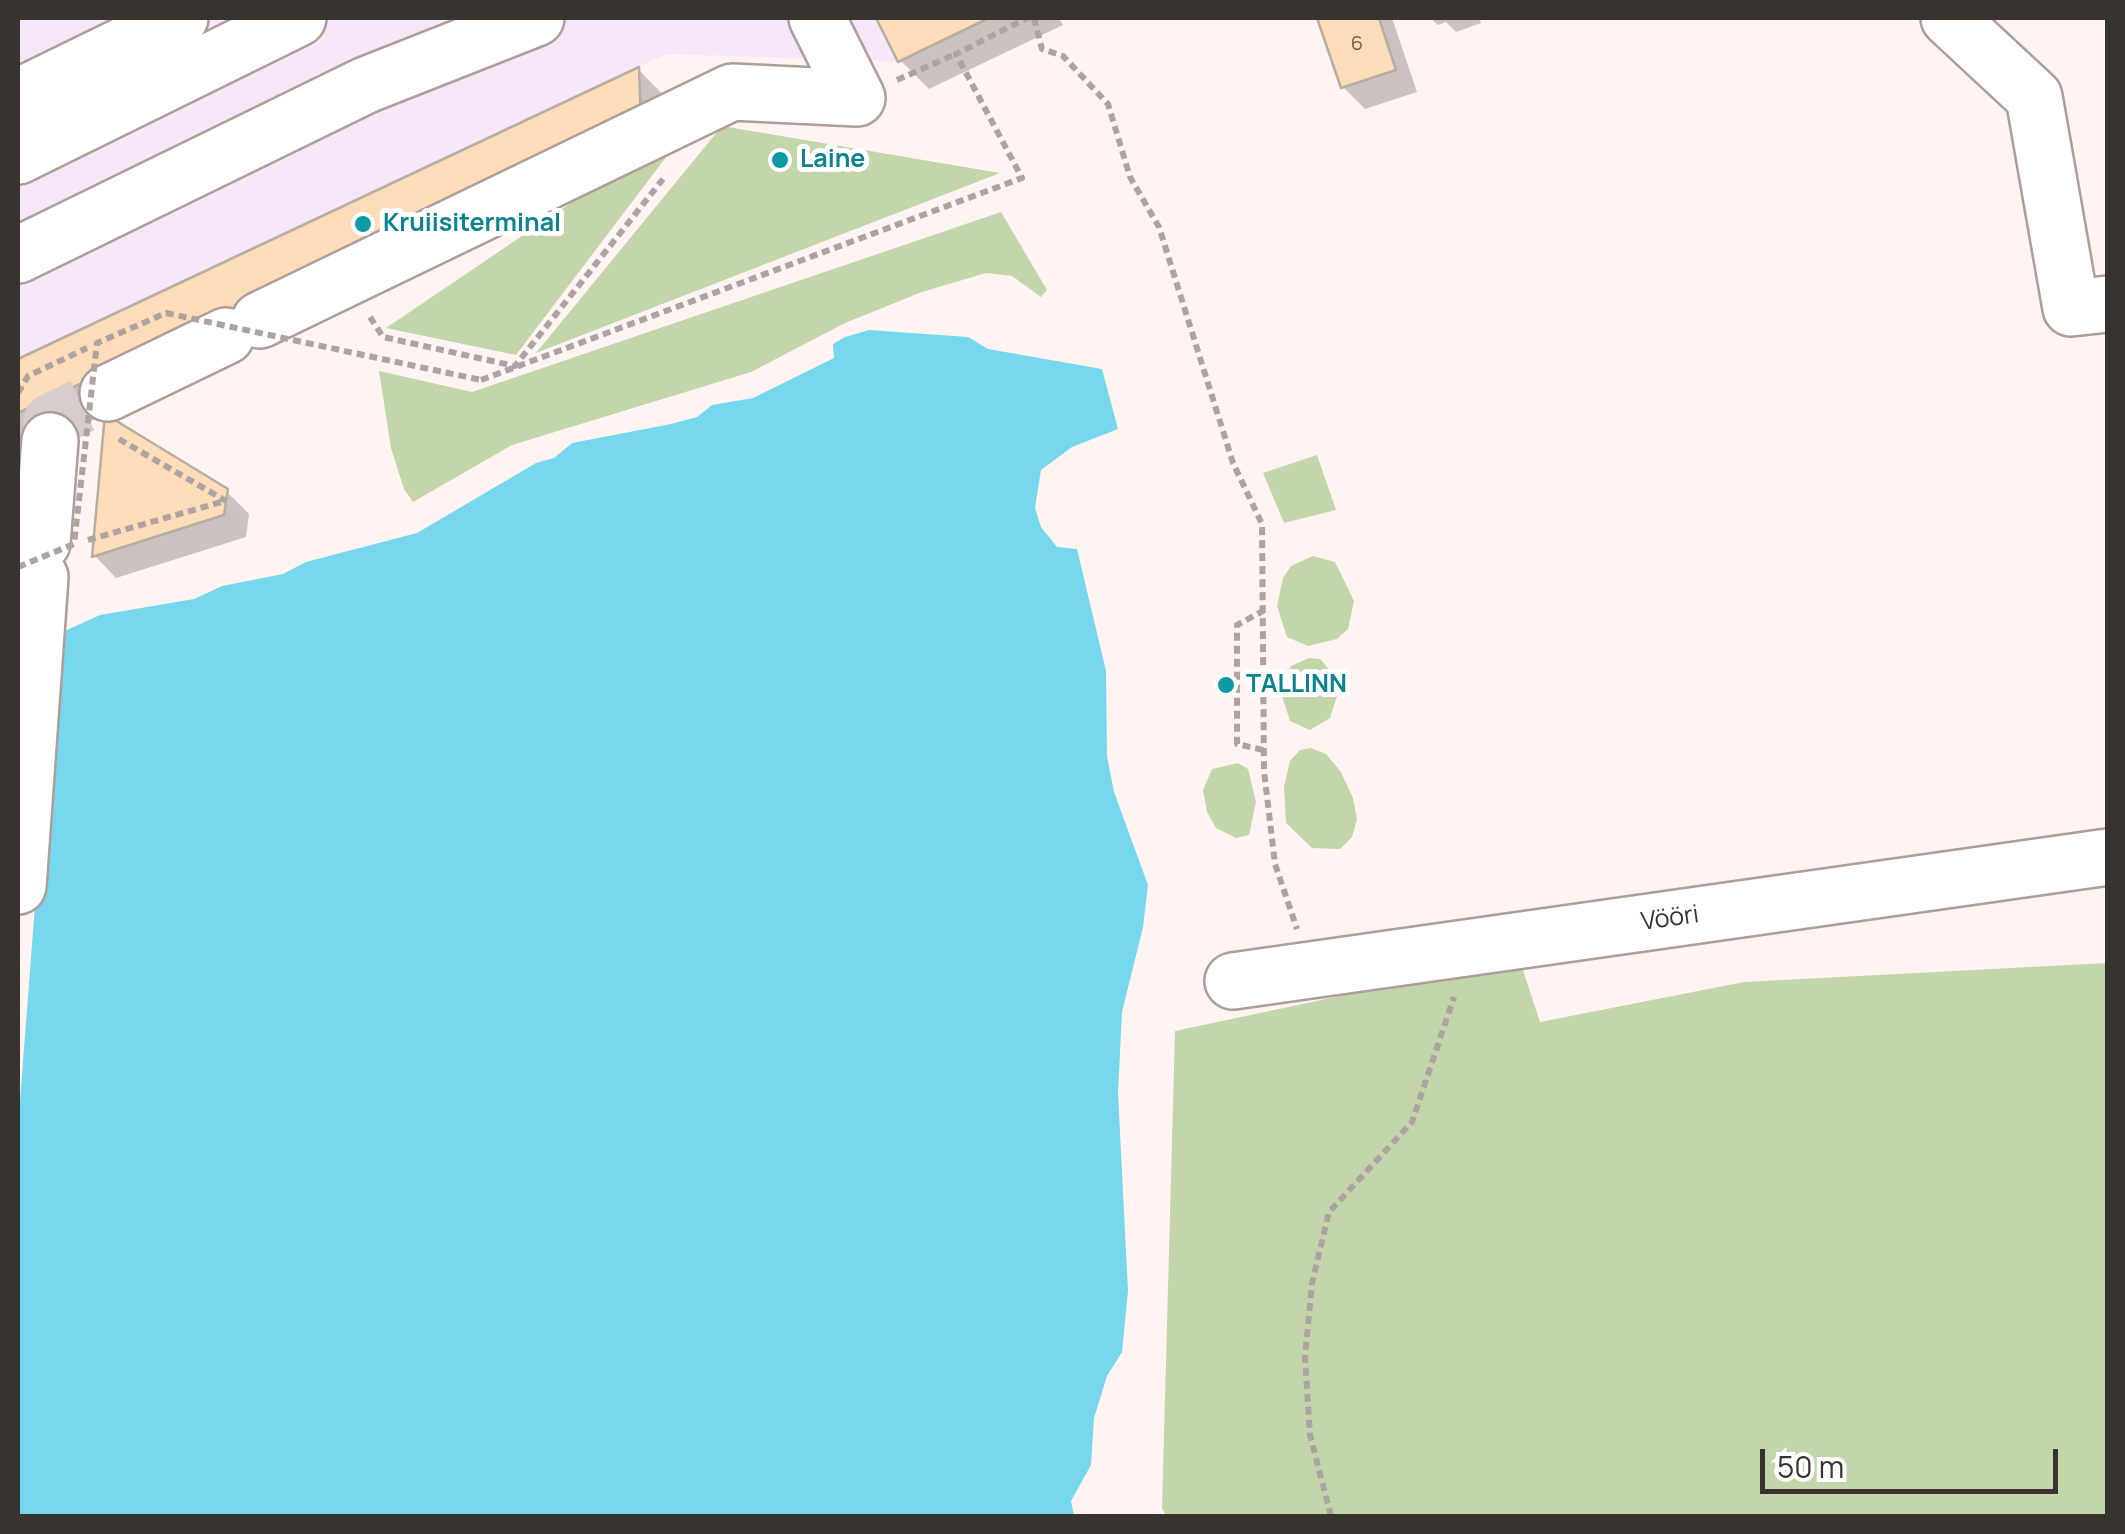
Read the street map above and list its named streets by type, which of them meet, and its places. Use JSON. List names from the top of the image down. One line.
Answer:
{"streets":{"street":["Vööri"]},"places":["Laine","Kruiisiterminal","TALLINN"],"house_numbers":["6"],"scale_bar":"50 m"}
